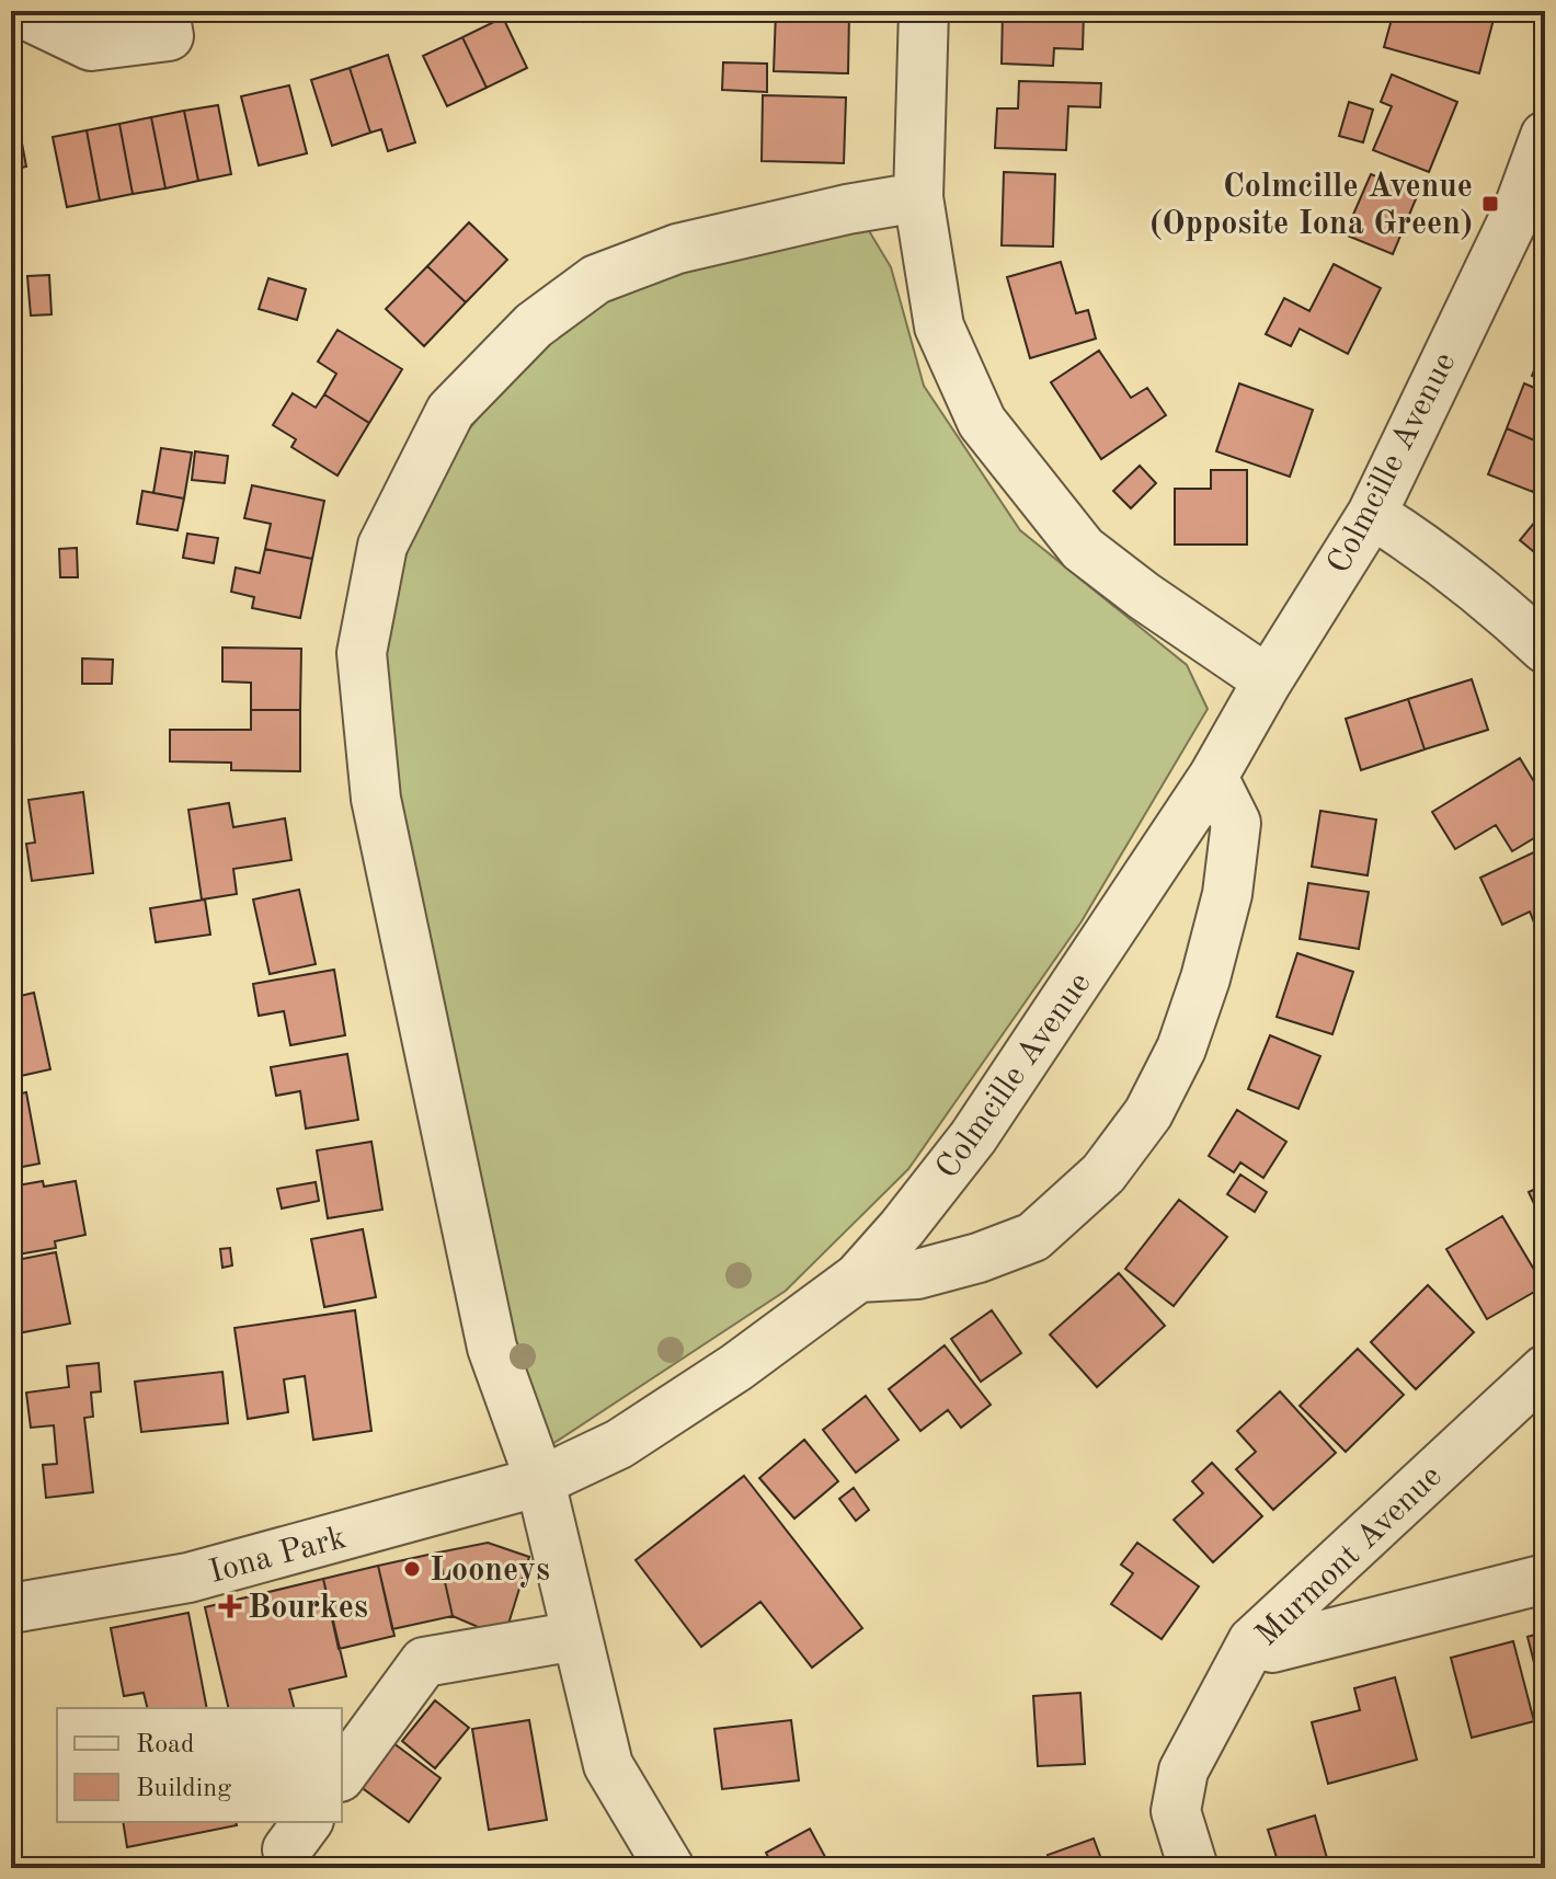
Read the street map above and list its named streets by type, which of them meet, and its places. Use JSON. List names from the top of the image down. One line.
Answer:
{"streets":{"street":["Colmcille Avenue","Iona Park","Murmont Avenue"]},"crossings":[["Colmcille Avenue","Iona Park"]],"places":{"transit":["Colmcille Avenue (Opposite Iona Green)"],"other":["Looneys"],"health":["Bourkes"]},"legend":["Road","Building"]}
